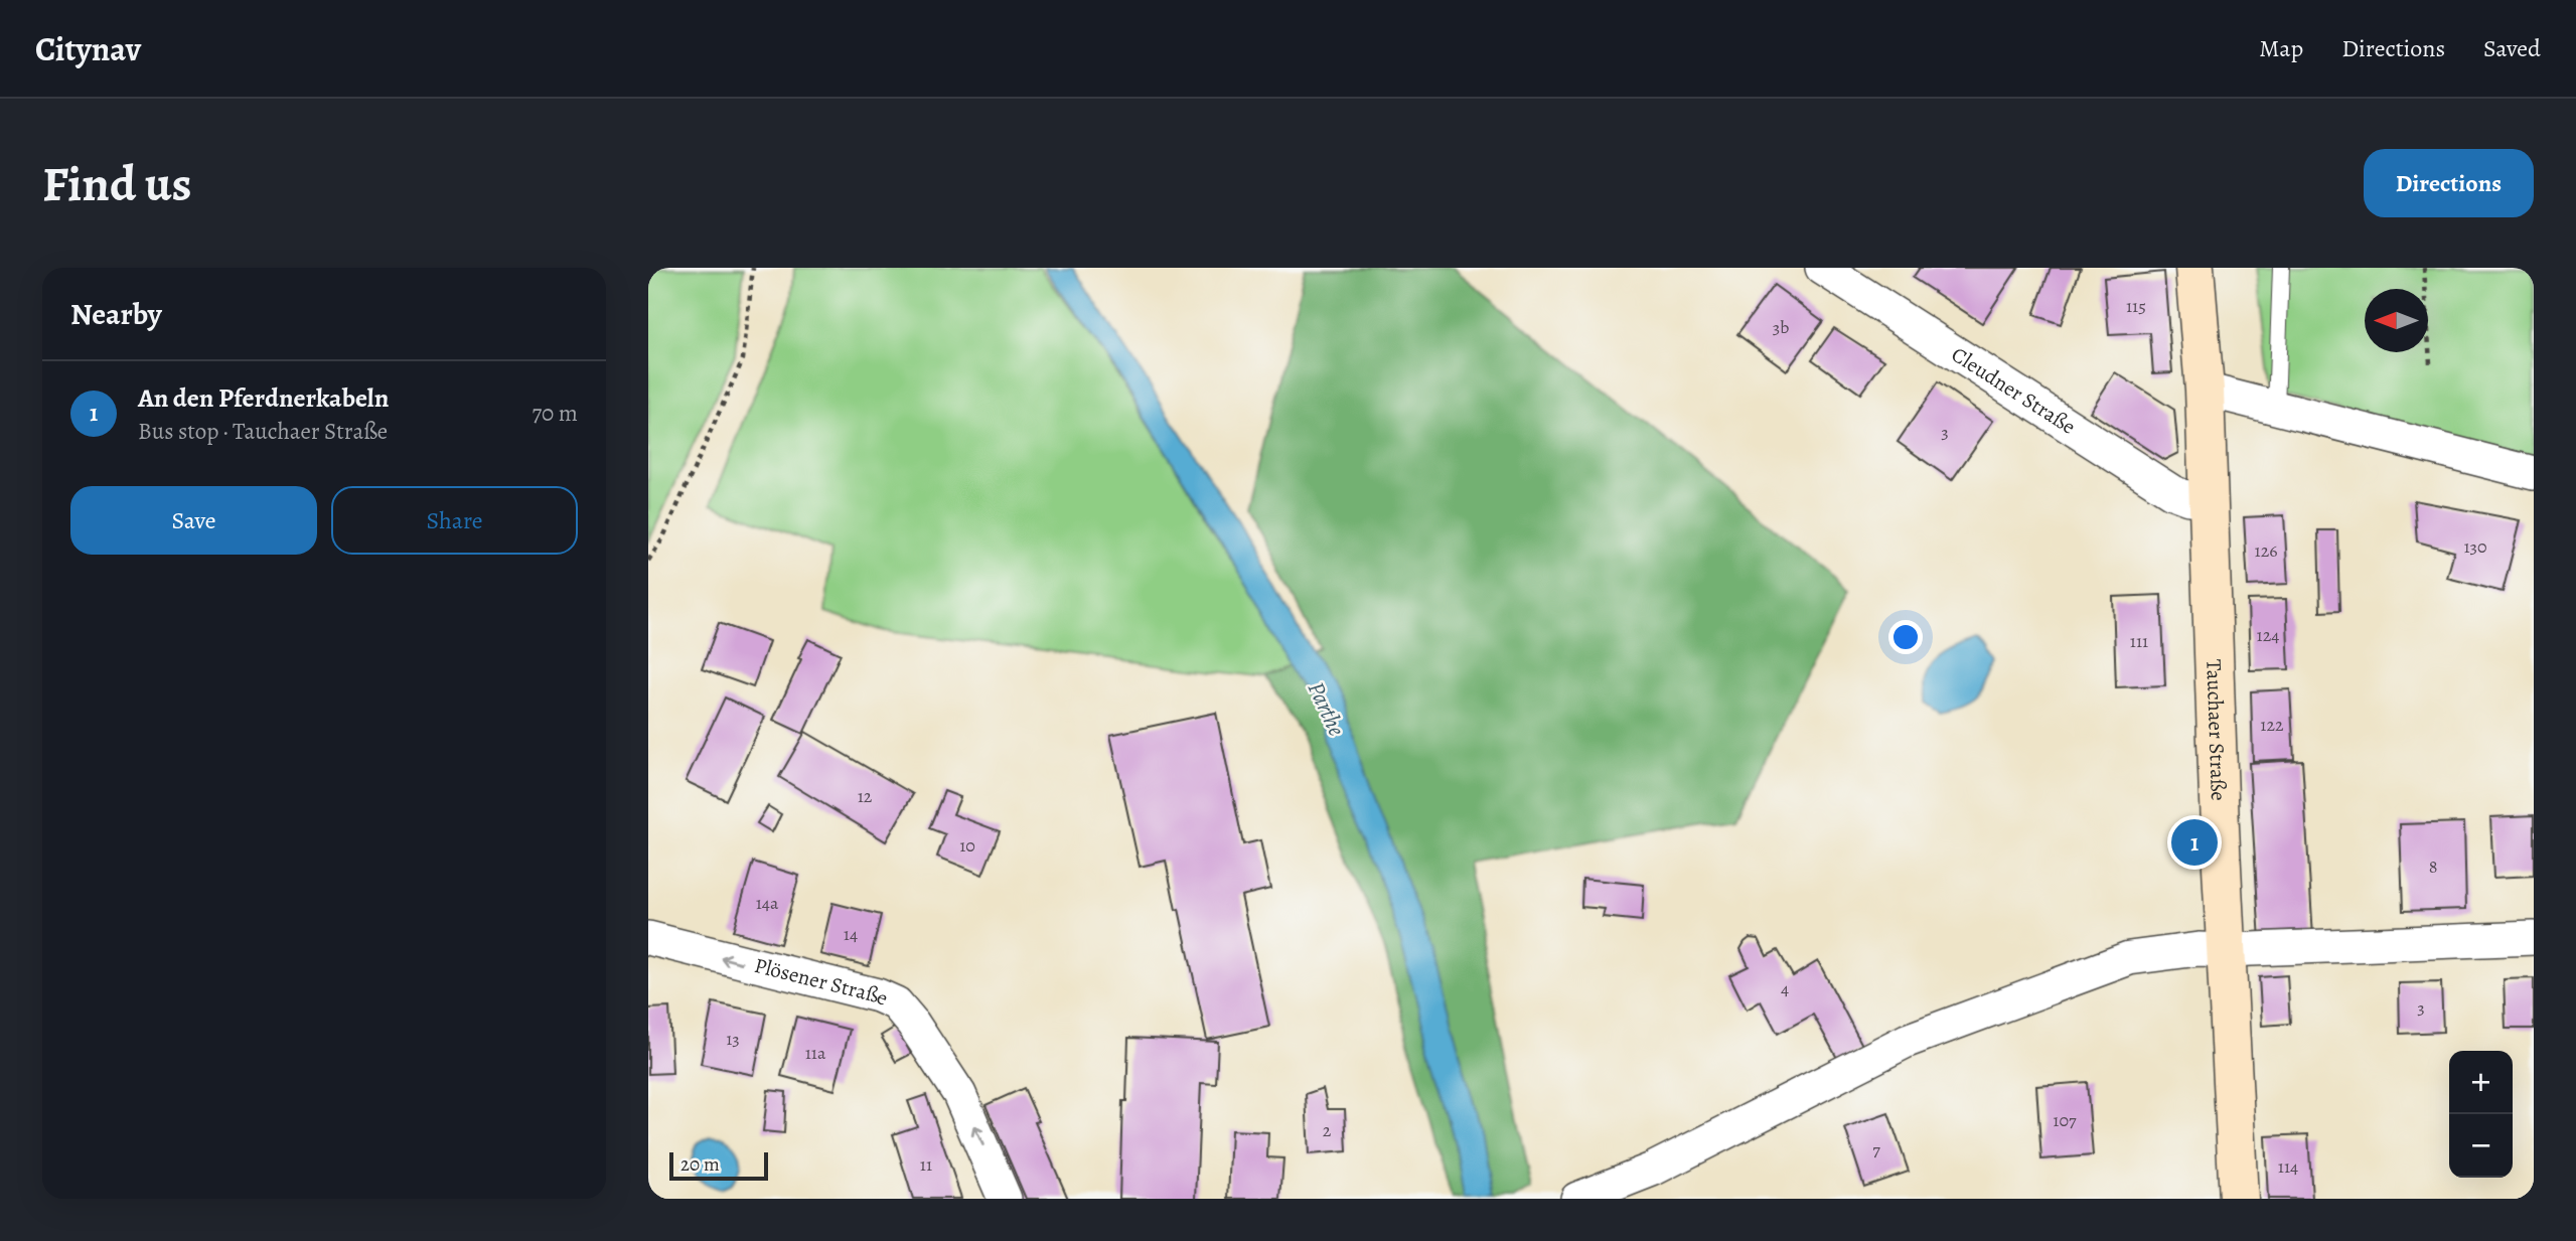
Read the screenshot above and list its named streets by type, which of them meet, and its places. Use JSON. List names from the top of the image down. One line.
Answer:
{"streets":{"main road":["Tauchaer Straße"],"street":["Cleudner Straße","Plösener Straße"]},"crossings":[["Cleudner Straße","Tauchaer Straße"]],"one_way":["Plösener Straße"],"water":["Parthe"],"house_numbers":["115","3b","3","130","126","124","111","122","12","10","8","14a","14","4","3","13","11a","107","2","7","11","114"],"scale_bar":"20 m","north":"left","page":{"header":"Citynav","nav":["Map","Directions","Saved"],"buttons":["Directions",["Save","Share"]],"title":"Find us","heading":"Nearby","list":[{"mark":"1","name":"An den Pferdnerkabeln","note":"Bus stop · Tauchaer Straße","value":"70 m"}],"pins":"1","map_buttons":["+","−"],"scale":"20 m"}}
